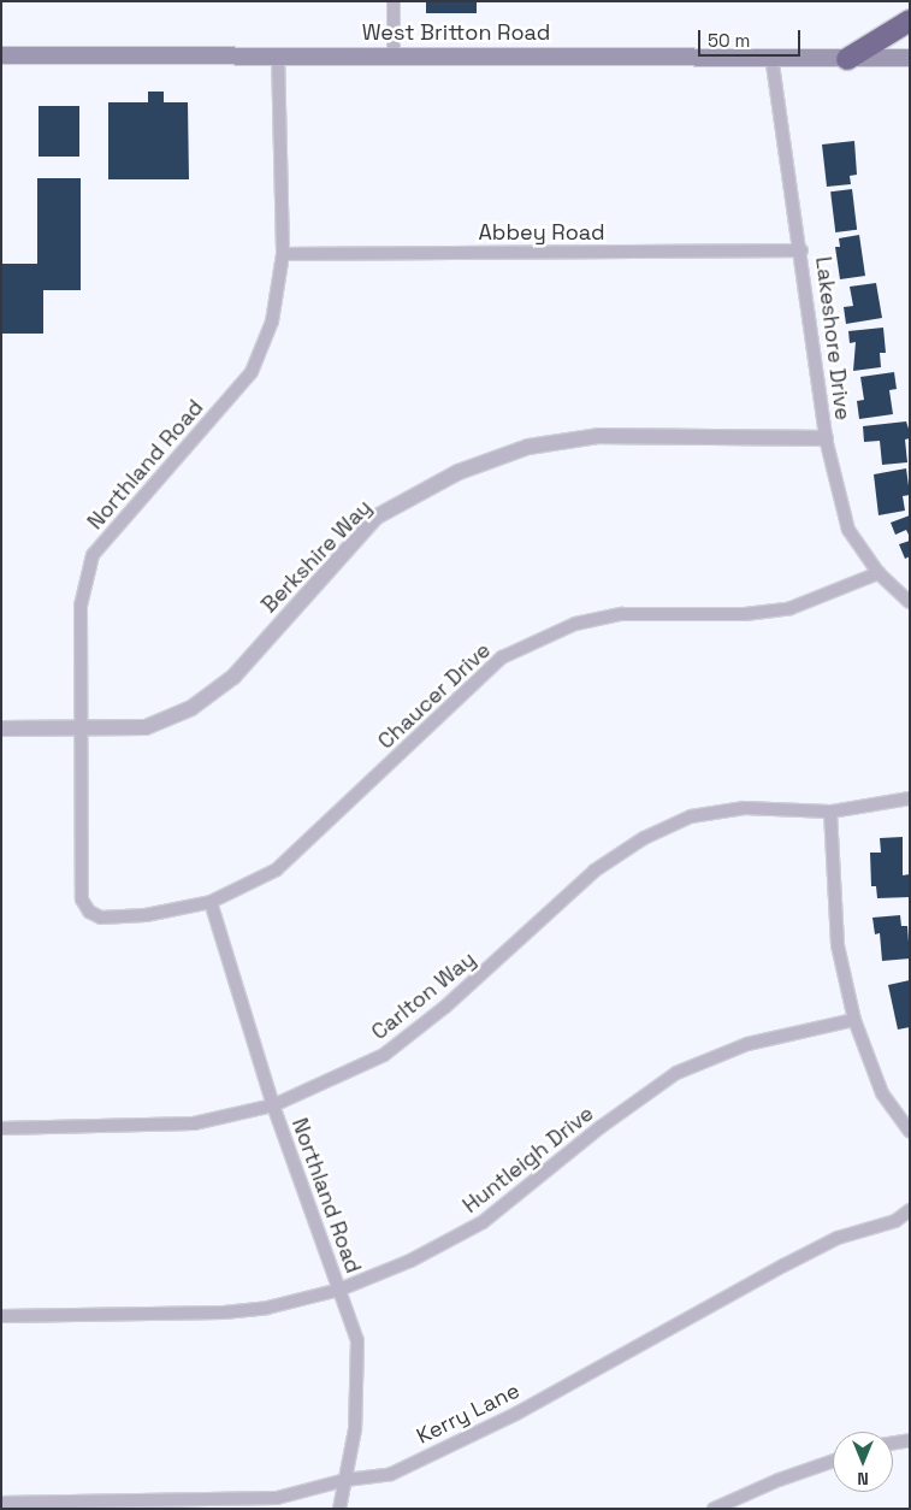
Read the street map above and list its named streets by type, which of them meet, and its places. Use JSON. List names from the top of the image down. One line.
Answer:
{"streets":{"main road":["West Britton Road"],"street":["Abbey Road","Lakeshore Drive","Northland Road","Berkshire Way","Chaucer Drive","Carlton Way","Huntleigh Drive","Kerry Lane"]},"crossings":[["West Britton Road","Lakeshore Drive"],["West Britton Road","Northland Road"],["Abbey Road","Lakeshore Drive"],["Abbey Road","Northland Road"],["Lakeshore Drive","Berkshire Way"],["Lakeshore Drive","Chaucer Drive"],["Northland Road","Berkshire Way"],["Northland Road","Chaucer Drive"],["Northland Road","Carlton Way"],["Northland Road","Huntleigh Drive"],["Northland Road","Kerry Lane"]],"scale_bar":"50 m","north":"bottom"}
